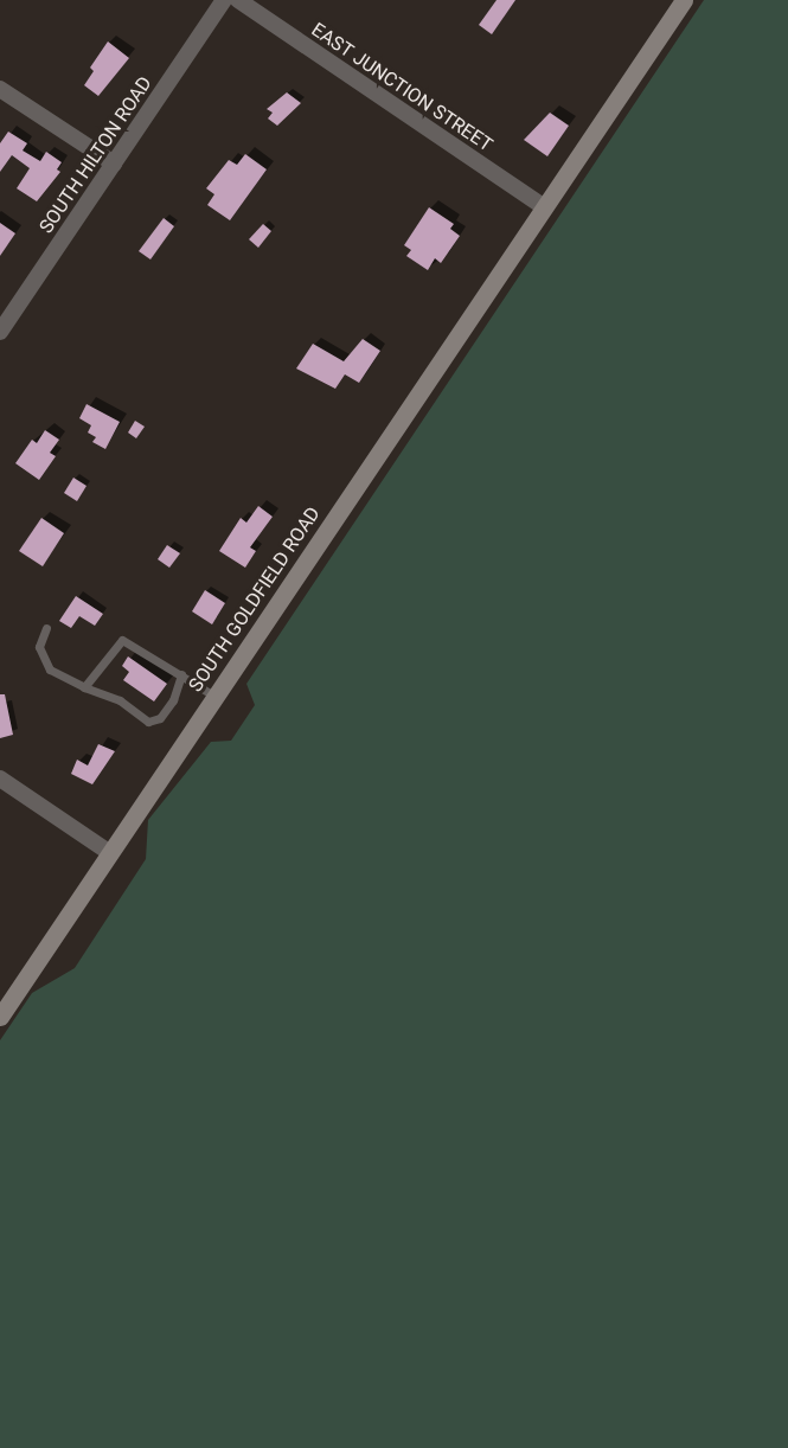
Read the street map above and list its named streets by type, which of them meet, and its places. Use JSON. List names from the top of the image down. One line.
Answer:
{"streets":{"main road":["SOUTH GOLDFIELD ROAD"],"street":["EAST JUNCTION STREET","SOUTH HILTON ROAD"]},"crossings":[["EAST JUNCTION STREET","SOUTH GOLDFIELD ROAD"]]}
